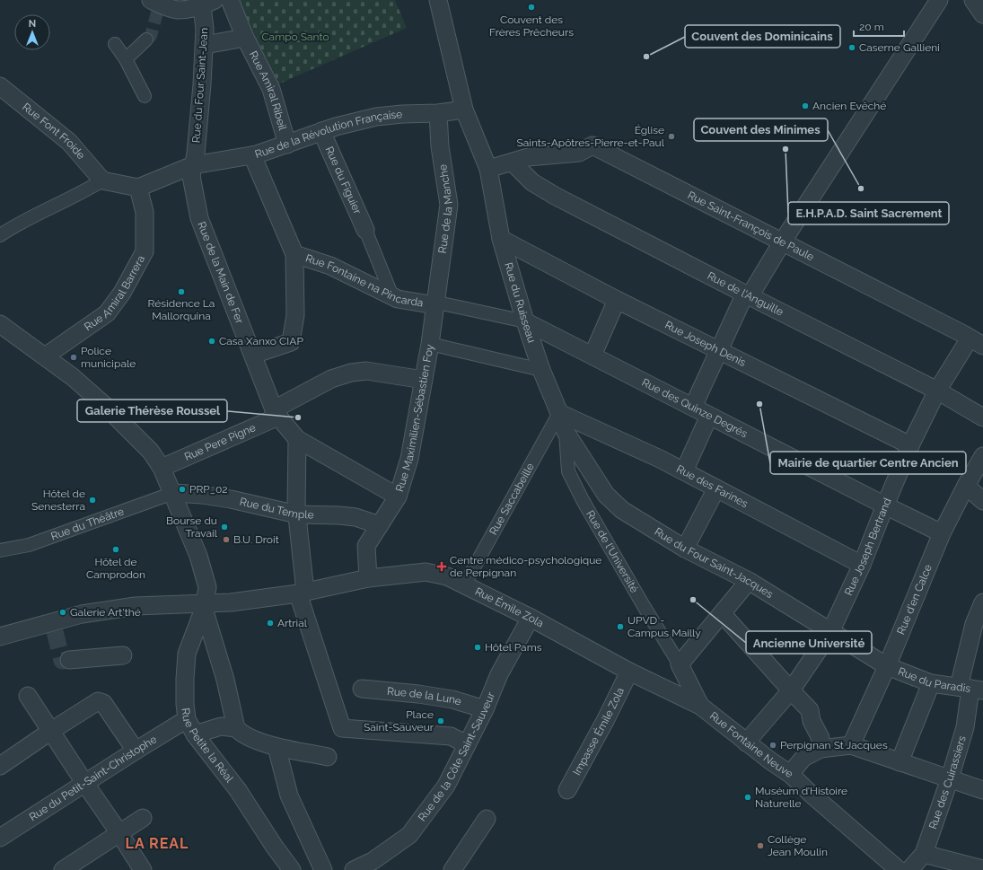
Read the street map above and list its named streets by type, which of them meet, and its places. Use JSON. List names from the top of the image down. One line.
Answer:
{"streets":{"street":["Rue du Four Saint-Jean","Rue Amiral Ribeil","Rue Font Froide","Rue de la Révolution Française","Rue du Figuier","Rue de la Manche","Rue Saint-François de Paule","Rue de la Main de Fer","Rue Fontaine na Pincarda","Rue Amiral Barrera","Rue de l'Anguille","Rue du Ruisseau","Rue Joseph Denis","Rue des Quinze Degrés","Rue Maximilien-Sébastien Foy","Rue Pere Pigne","Rue des Farines","Rue Saccabeille","Rue du Temple","Rue du Théâtre","Rue Joseph Bertrand","Rue de l'Université","Rue du Four Saint-Jacques","Rue d'en Calce","Rue Émile Zola","Rue du Paradis","Rue de la Lune","Impasse Émile Zola","Rue Petite la Réal","Rue Fontaine Neuve","Rue de la Côte Saint-Sauveur","Rue du Petit-Saint-Christophe","Rue des Cuirassiers"]},"crossings":[["Rue du Four Saint-Jean","Rue Amiral Ribeil"],["Rue du Four Saint-Jean","Rue de la Révolution Française"],["Rue du Four Saint-Jean","Rue de la Main de Fer"],["Rue Amiral Ribeil","Rue de la Révolution Française"],["Rue de la Révolution Française","Rue du Figuier"],["Rue de la Révolution Française","Rue de la Manche"],["Rue de la Révolution Française","Rue de la Main de Fer"],["Rue de la Révolution Française","Rue Amiral Barrera"],["Rue de la Révolution Française","Rue du Ruisseau"],["Rue de la Manche","Rue Fontaine na Pincarda"],["Rue de la Manche","Rue Maximilien-Sébastien Foy"],["Rue Saint-François de Paule","Rue de l'Anguille"],["Rue Saint-François de Paule","Rue Joseph Bertrand"],["Rue de la Main de Fer","Rue Pere Pigne"],["Rue Fontaine na Pincarda","Rue Maximilien-Sébastien Foy"],["Rue de l'Anguille","Rue Joseph Bertrand"],["Rue du Ruisseau","Rue Joseph Denis"],["Rue du Ruisseau","Rue des Quinze Degrés"],["Rue du Ruisseau","Rue des Farines"],["Rue du Ruisseau","Rue Saccabeille"],["Rue du Ruisseau","Rue de l'Université"],["Rue du Ruisseau","Rue du Four Saint-Jacques"],["Rue Joseph Denis","Rue Joseph Bertrand"],["Rue des Quinze Degrés","Rue Joseph Bertrand"],["Rue des Quinze Degrés","Rue d'en Calce"],["Rue Maximilien-Sébastien Foy","Rue Pere Pigne"],["Rue Maximilien-Sébastien Foy","Rue du Temple"],["Rue Maximilien-Sébastien Foy","Rue Émile Zola"],["Rue des Farines","Rue Saccabeille"],["Rue des Farines","Rue Joseph Bertrand"],["Rue Saccabeille","Rue Émile Zola"],["Rue du Temple","Rue du Théâtre"],["Rue Joseph Bertrand","Rue du Four Saint-Jacques"],["Rue Joseph Bertrand","Rue Fontaine Neuve"],["Rue de l'Université","Rue du Four Saint-Jacques"],["Rue du Four Saint-Jacques","Rue d'en Calce"],["Rue du Four Saint-Jacques","Rue du Paradis"],["Rue d'en Calce","Rue du Paradis"],["Rue Émile Zola","Impasse Émile Zola"],["Rue Émile Zola","Rue Petite la Réal"],["Rue Émile Zola","Rue Fontaine Neuve"],["Rue Émile Zola","Rue de la Côte Saint-Sauveur"],["Rue du Paradis","Rue des Cuirassiers"],["Rue de la Lune","Rue de la Côte Saint-Sauveur"],["Rue Petite la Réal","Rue du Petit-Saint-Christophe"]],"districts":["LA REAL"],"parks":["Campo Santo"],"places":{"other":["Couvent des Frères Prêcheurs","Caserne Gallieni","Couvent des Dominicains","Ancien Evêché","Église Saints-Apôtres-Pierre-et-Paul","E.H.P.A.D. Saint Sacrement","Couvent des Minimes","Résidence La Mallorquina","Casa Xanxo CIAP","Police municipale","Mairie de quartier Centre Ancien","Galerie Thérèse Roussel","PRP_02","Hôtel de Senesterra","Bourse du Travail","B.U. Droit","Hôtel de Camprodon","Ancienne Université","Galerie Art'thé","Artrial","UPVD - Campus Mailly","Hôtel Pams","Place Saint-Sauveur","Perpignan St Jacques","Muséum d’Histoire Naturelle","Collège Jean Moulin"],"health":["Centre médico-psychologique de Perpignan"]},"scale_bar":"20 m","north":"top"}
